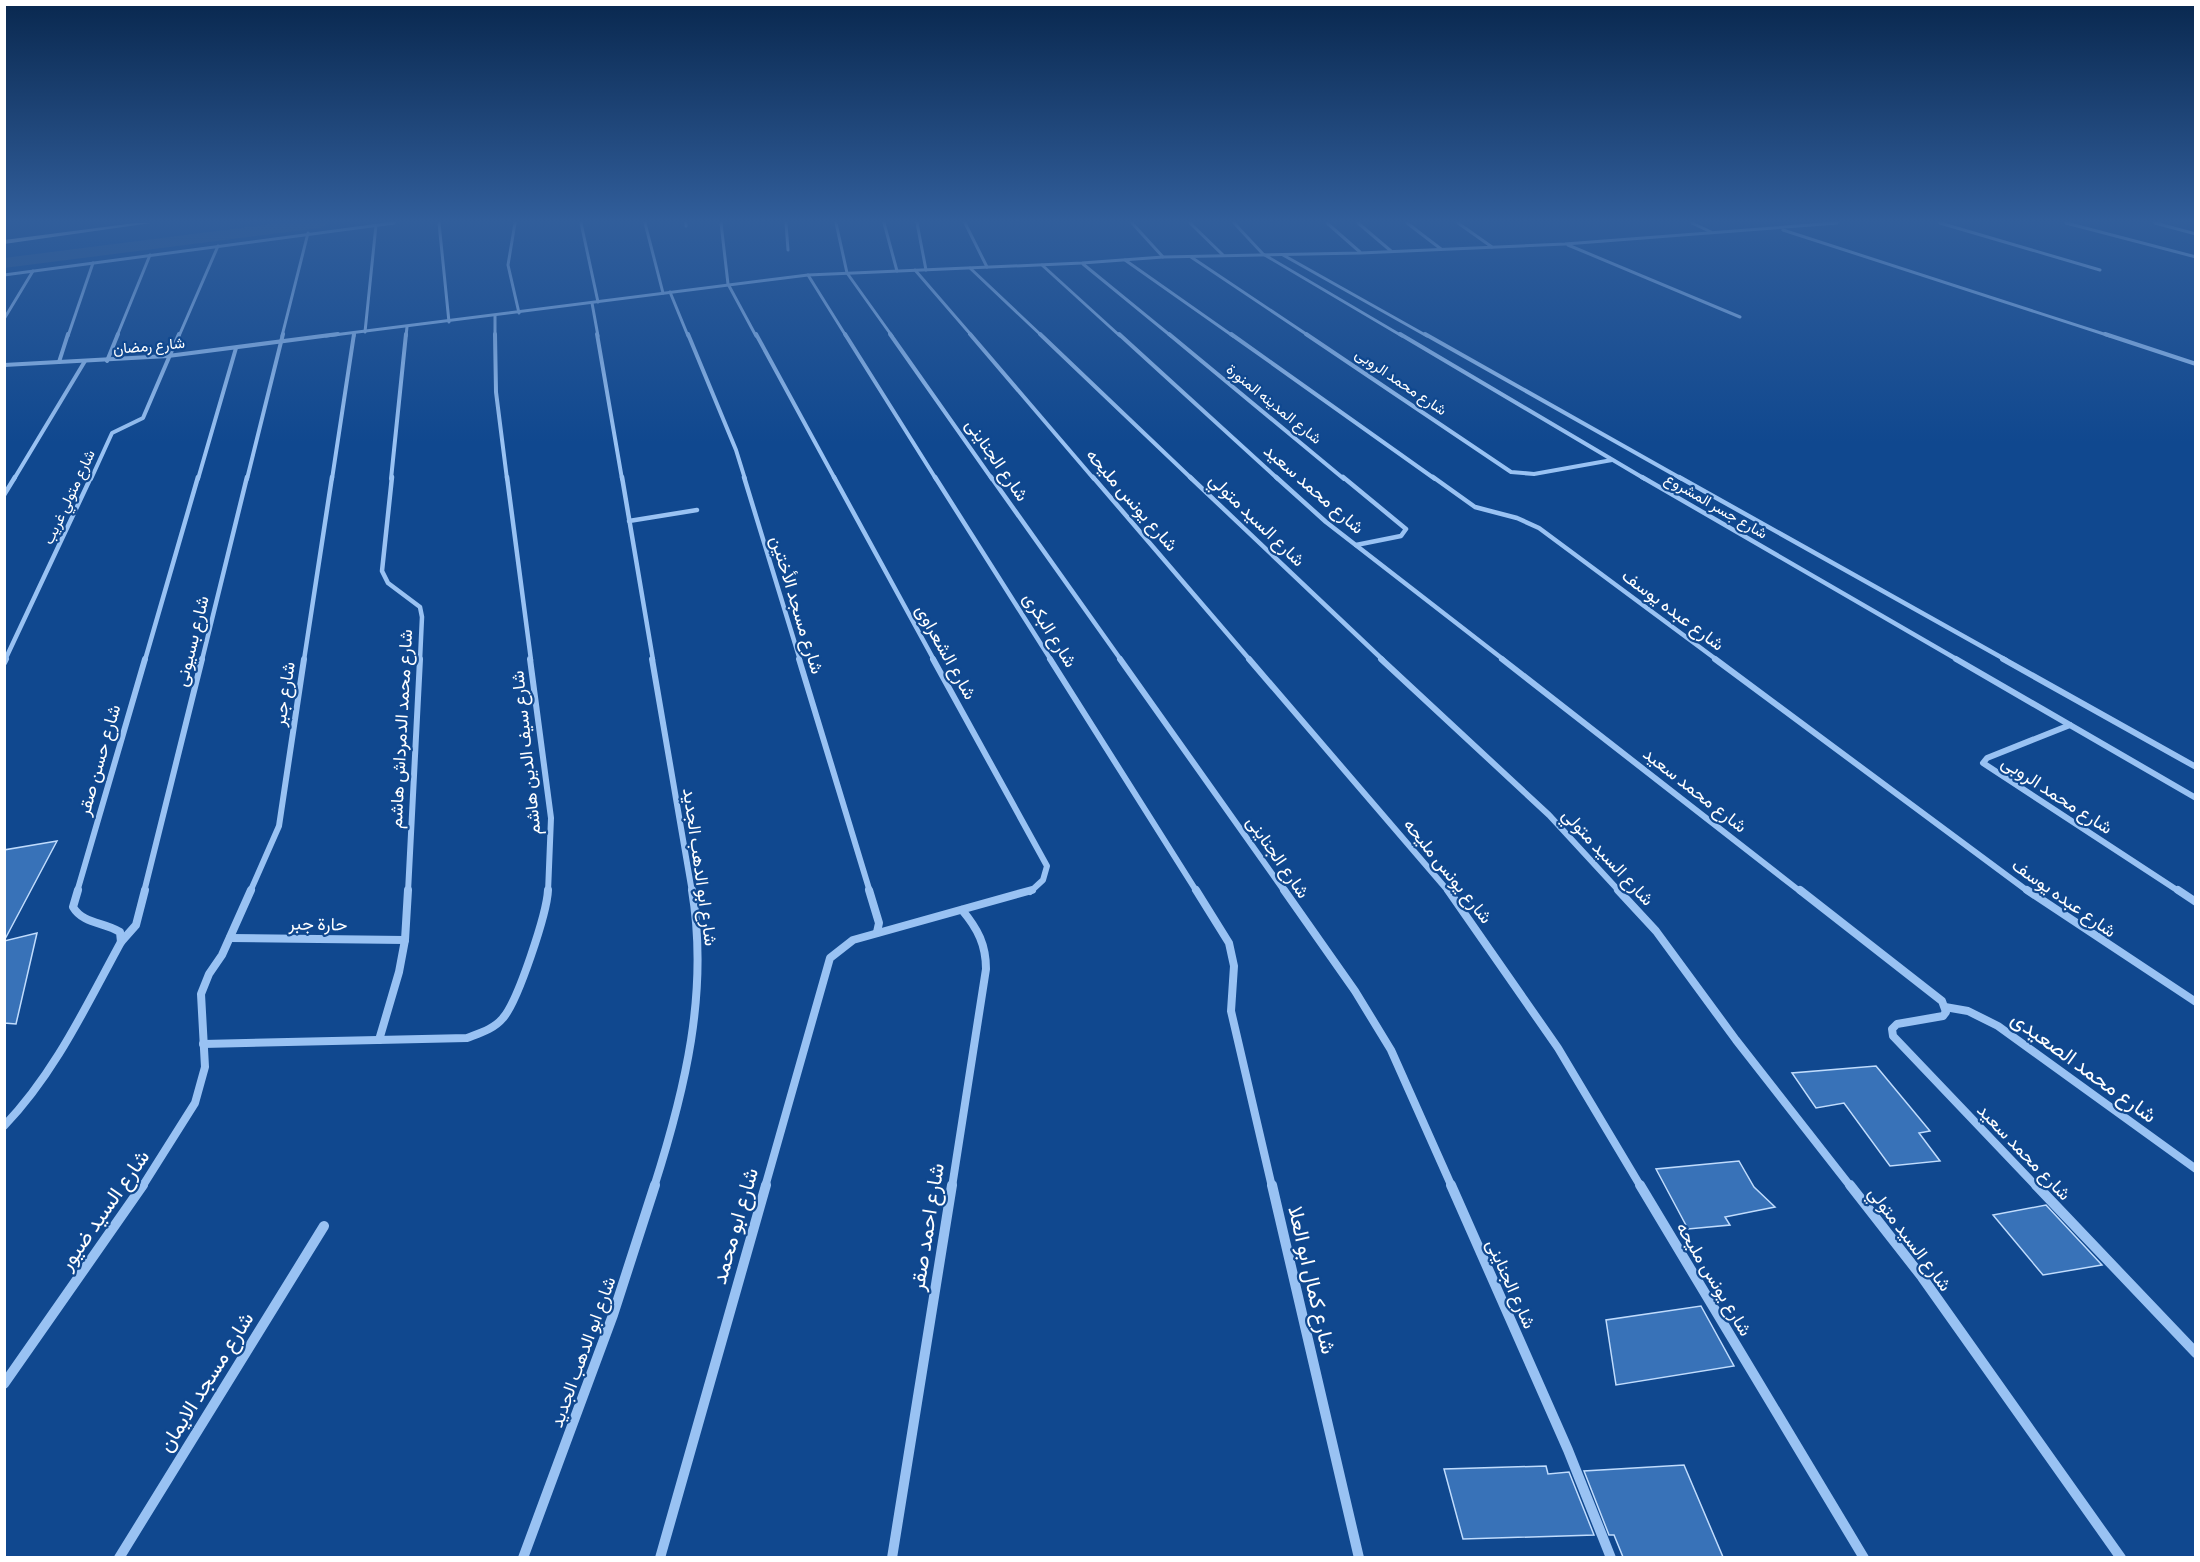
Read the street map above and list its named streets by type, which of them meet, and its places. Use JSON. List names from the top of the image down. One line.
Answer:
{"streets":{"street":["شارع رمضان","شارع محمد الروبى","شارع المدينه المنورة","شارع الجناينى","شارع محمد سعيد","شارع متولي غريب","شارع يونس مليحه","شارع جسر المشروع","شارع السيد متولي","شارع مسجد الأختين","شارع عبده يوسف","شارع البكرى","شارع بسيونى","شارع الشعراوى","شارع جبر","شارع محمد الدمرداش هاشم","شارع سيف الدين هاشم","شارع حسن صقر","شارع ابو الدهب الجديد","حارة جبر","شارع محمد الصعيدى","شارع السيد ضيور","شارع ابو محمد","شارع احمد صقر","شارع كمال ابو العلا","شارع مسجد الايمان"]},"crossings":[["شارع رمضان","شارع متولي غريب"],["شارع رمضان","شارع بسيونى"],["شارع رمضان","شارع جبر"],["شارع رمضان","شارع محمد الدمرداش هاشم"],["شارع رمضان","شارع سيف الدين هاشم"],["شارع رمضان","شارع حسن صقر"],["شارع رمضان","شارع ابو الدهب الجديد"],["شارع محمد الروبى","شارع جسر المشروع"],["شارع المدينه المنورة","شارع محمد سعيد"],["شارع محمد سعيد","شارع محمد الصعيدى"],["شارع مسجد الأختين","شارع الشعراوى"],["شارع مسجد الأختين","شارع ابو محمد"],["شارع البكرى","شارع كمال ابو العلا"],["شارع بسيونى","شارع حسن صقر"],["شارع الشعراوى","شارع ابو محمد"],["شارع الشعراوى","شارع احمد صقر"],["شارع جبر","شارع سيف الدين هاشم"],["شارع جبر","حارة جبر"],["شارع جبر","شارع السيد ضيور"],["شارع محمد الدمرداش هاشم","شارع سيف الدين هاشم"],["شارع محمد الدمرداش هاشم","حارة جبر"],["شارع سيف الدين هاشم","شارع السيد ضيور"]]}
